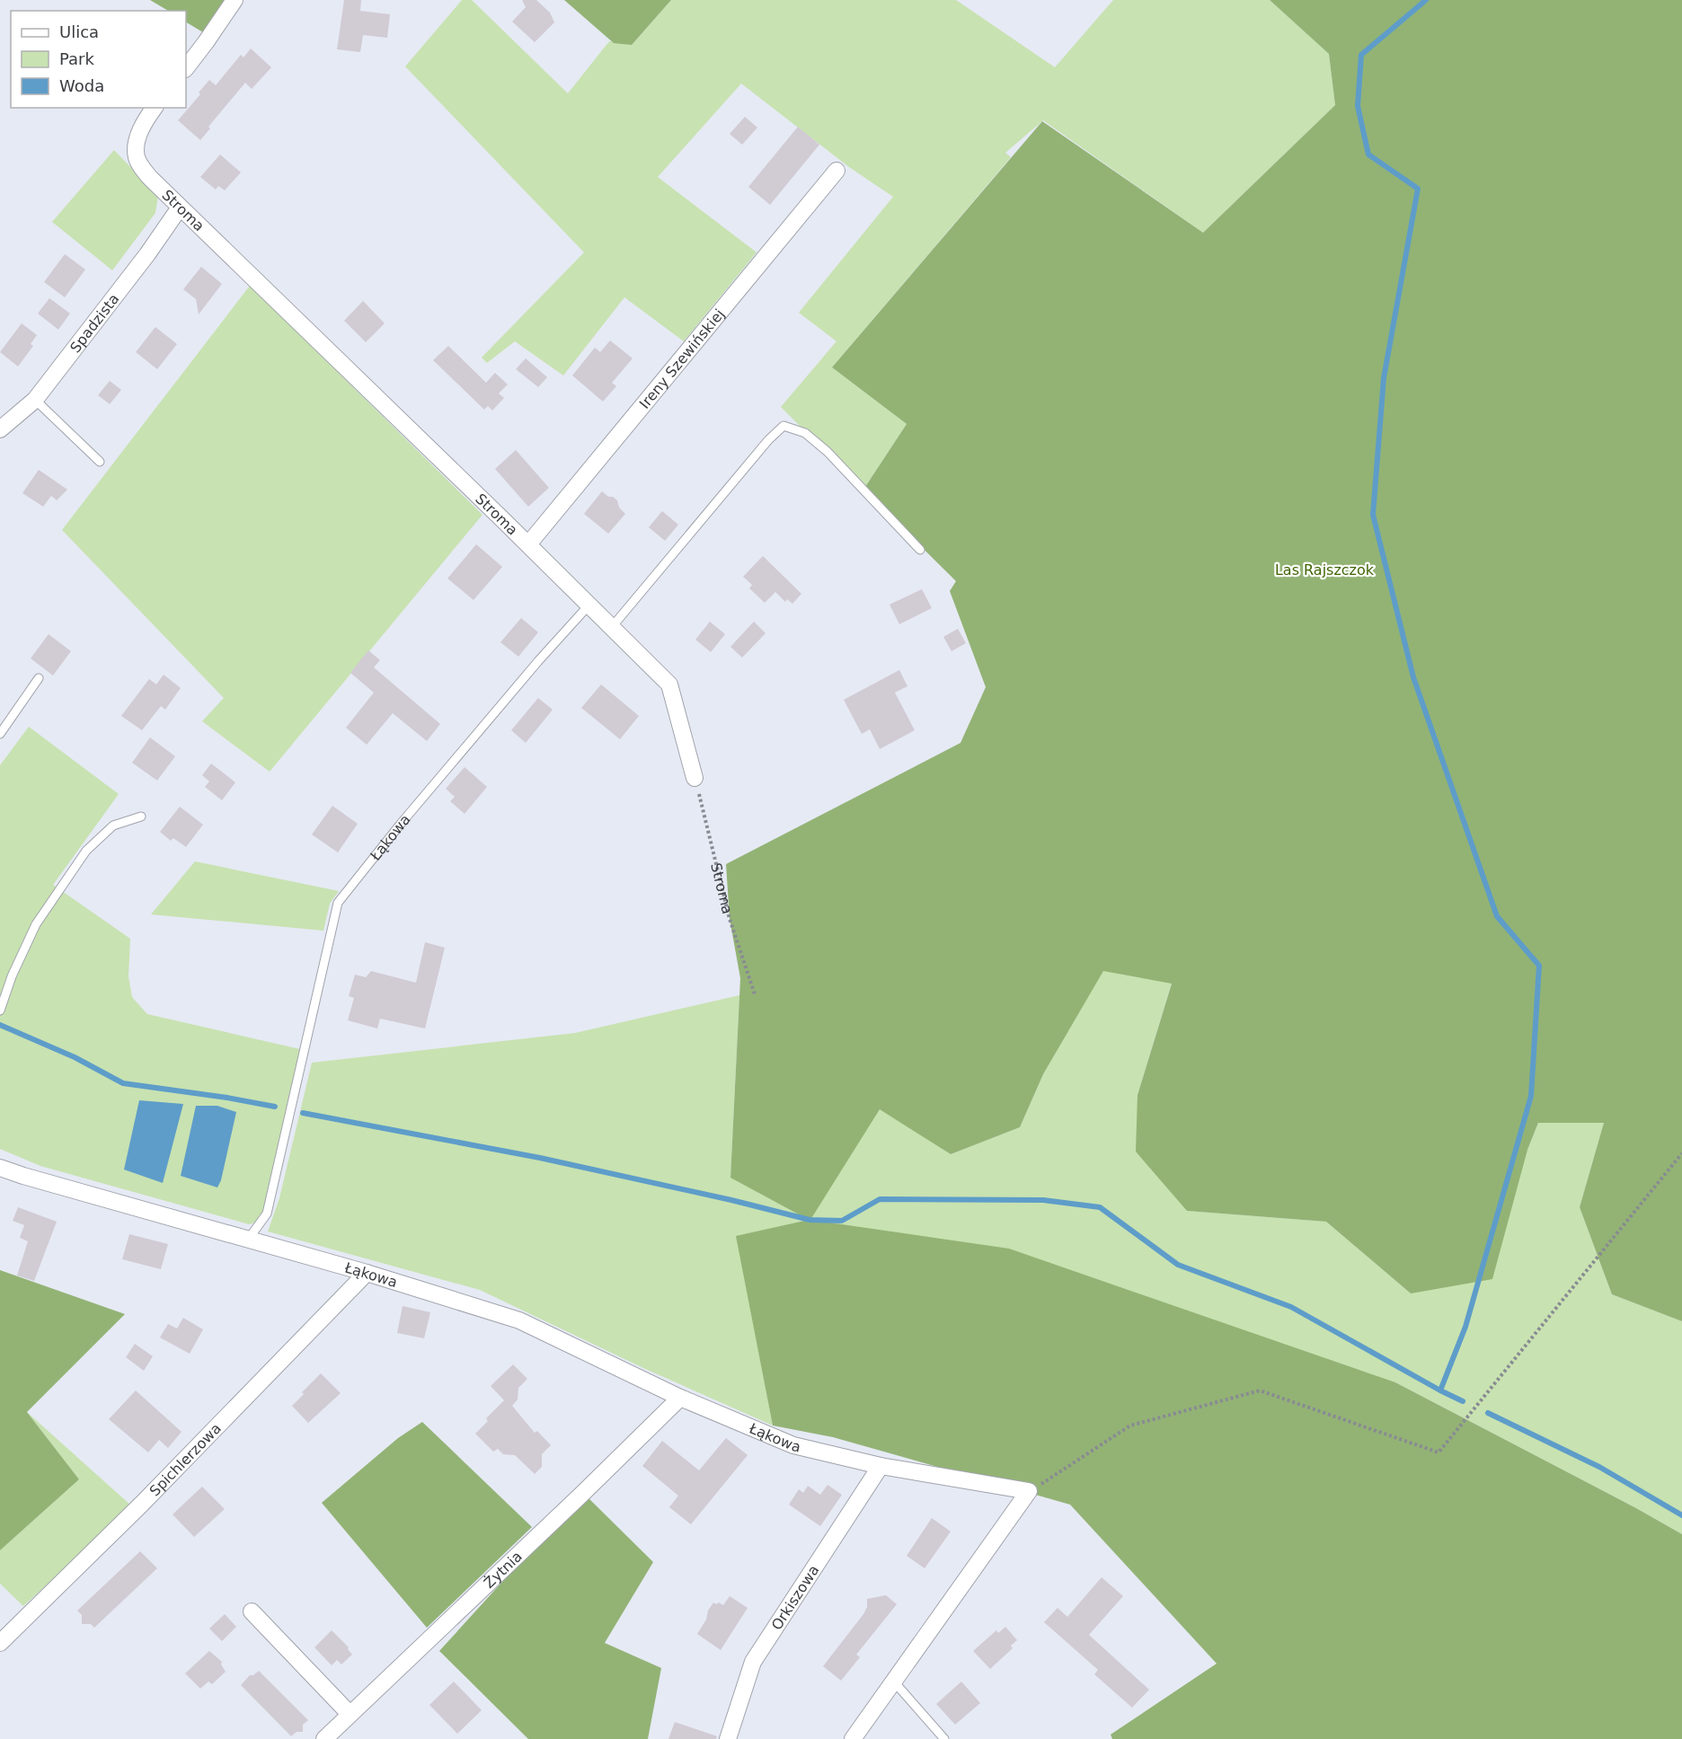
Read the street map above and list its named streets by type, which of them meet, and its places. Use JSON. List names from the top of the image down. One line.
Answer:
{"streets":{"street":["Stroma","Spadzista","Ireny Szewińskiej","Łąkowa","Spichlerzowa","Żytnia","Orkiszowa"]},"crossings":[["Stroma","Spadzista"],["Stroma","Ireny Szewińskiej"],["Stroma","Łąkowa"],["Łąkowa","Spichlerzowa"],["Łąkowa","Żytnia"],["Łąkowa","Orkiszowa"]],"parks":["Las Rajszczok"],"legend":["Ulica","Park","Woda"]}
